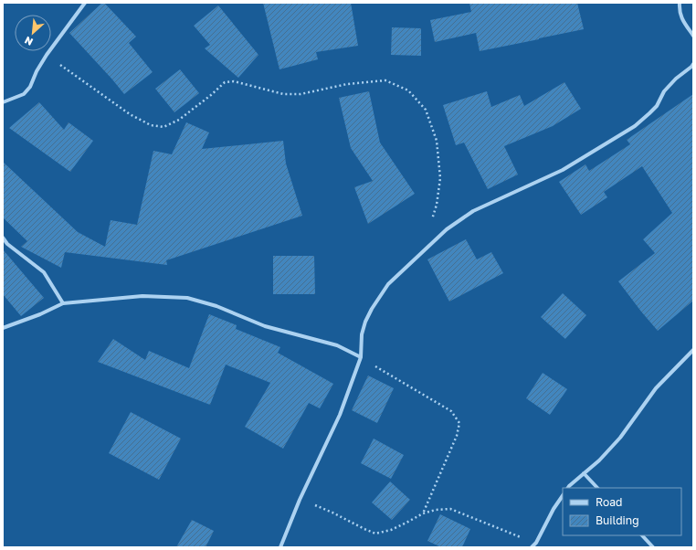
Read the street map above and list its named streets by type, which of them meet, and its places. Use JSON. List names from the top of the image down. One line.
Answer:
{"legend":["Road","Building"],"north":"bottom left"}
